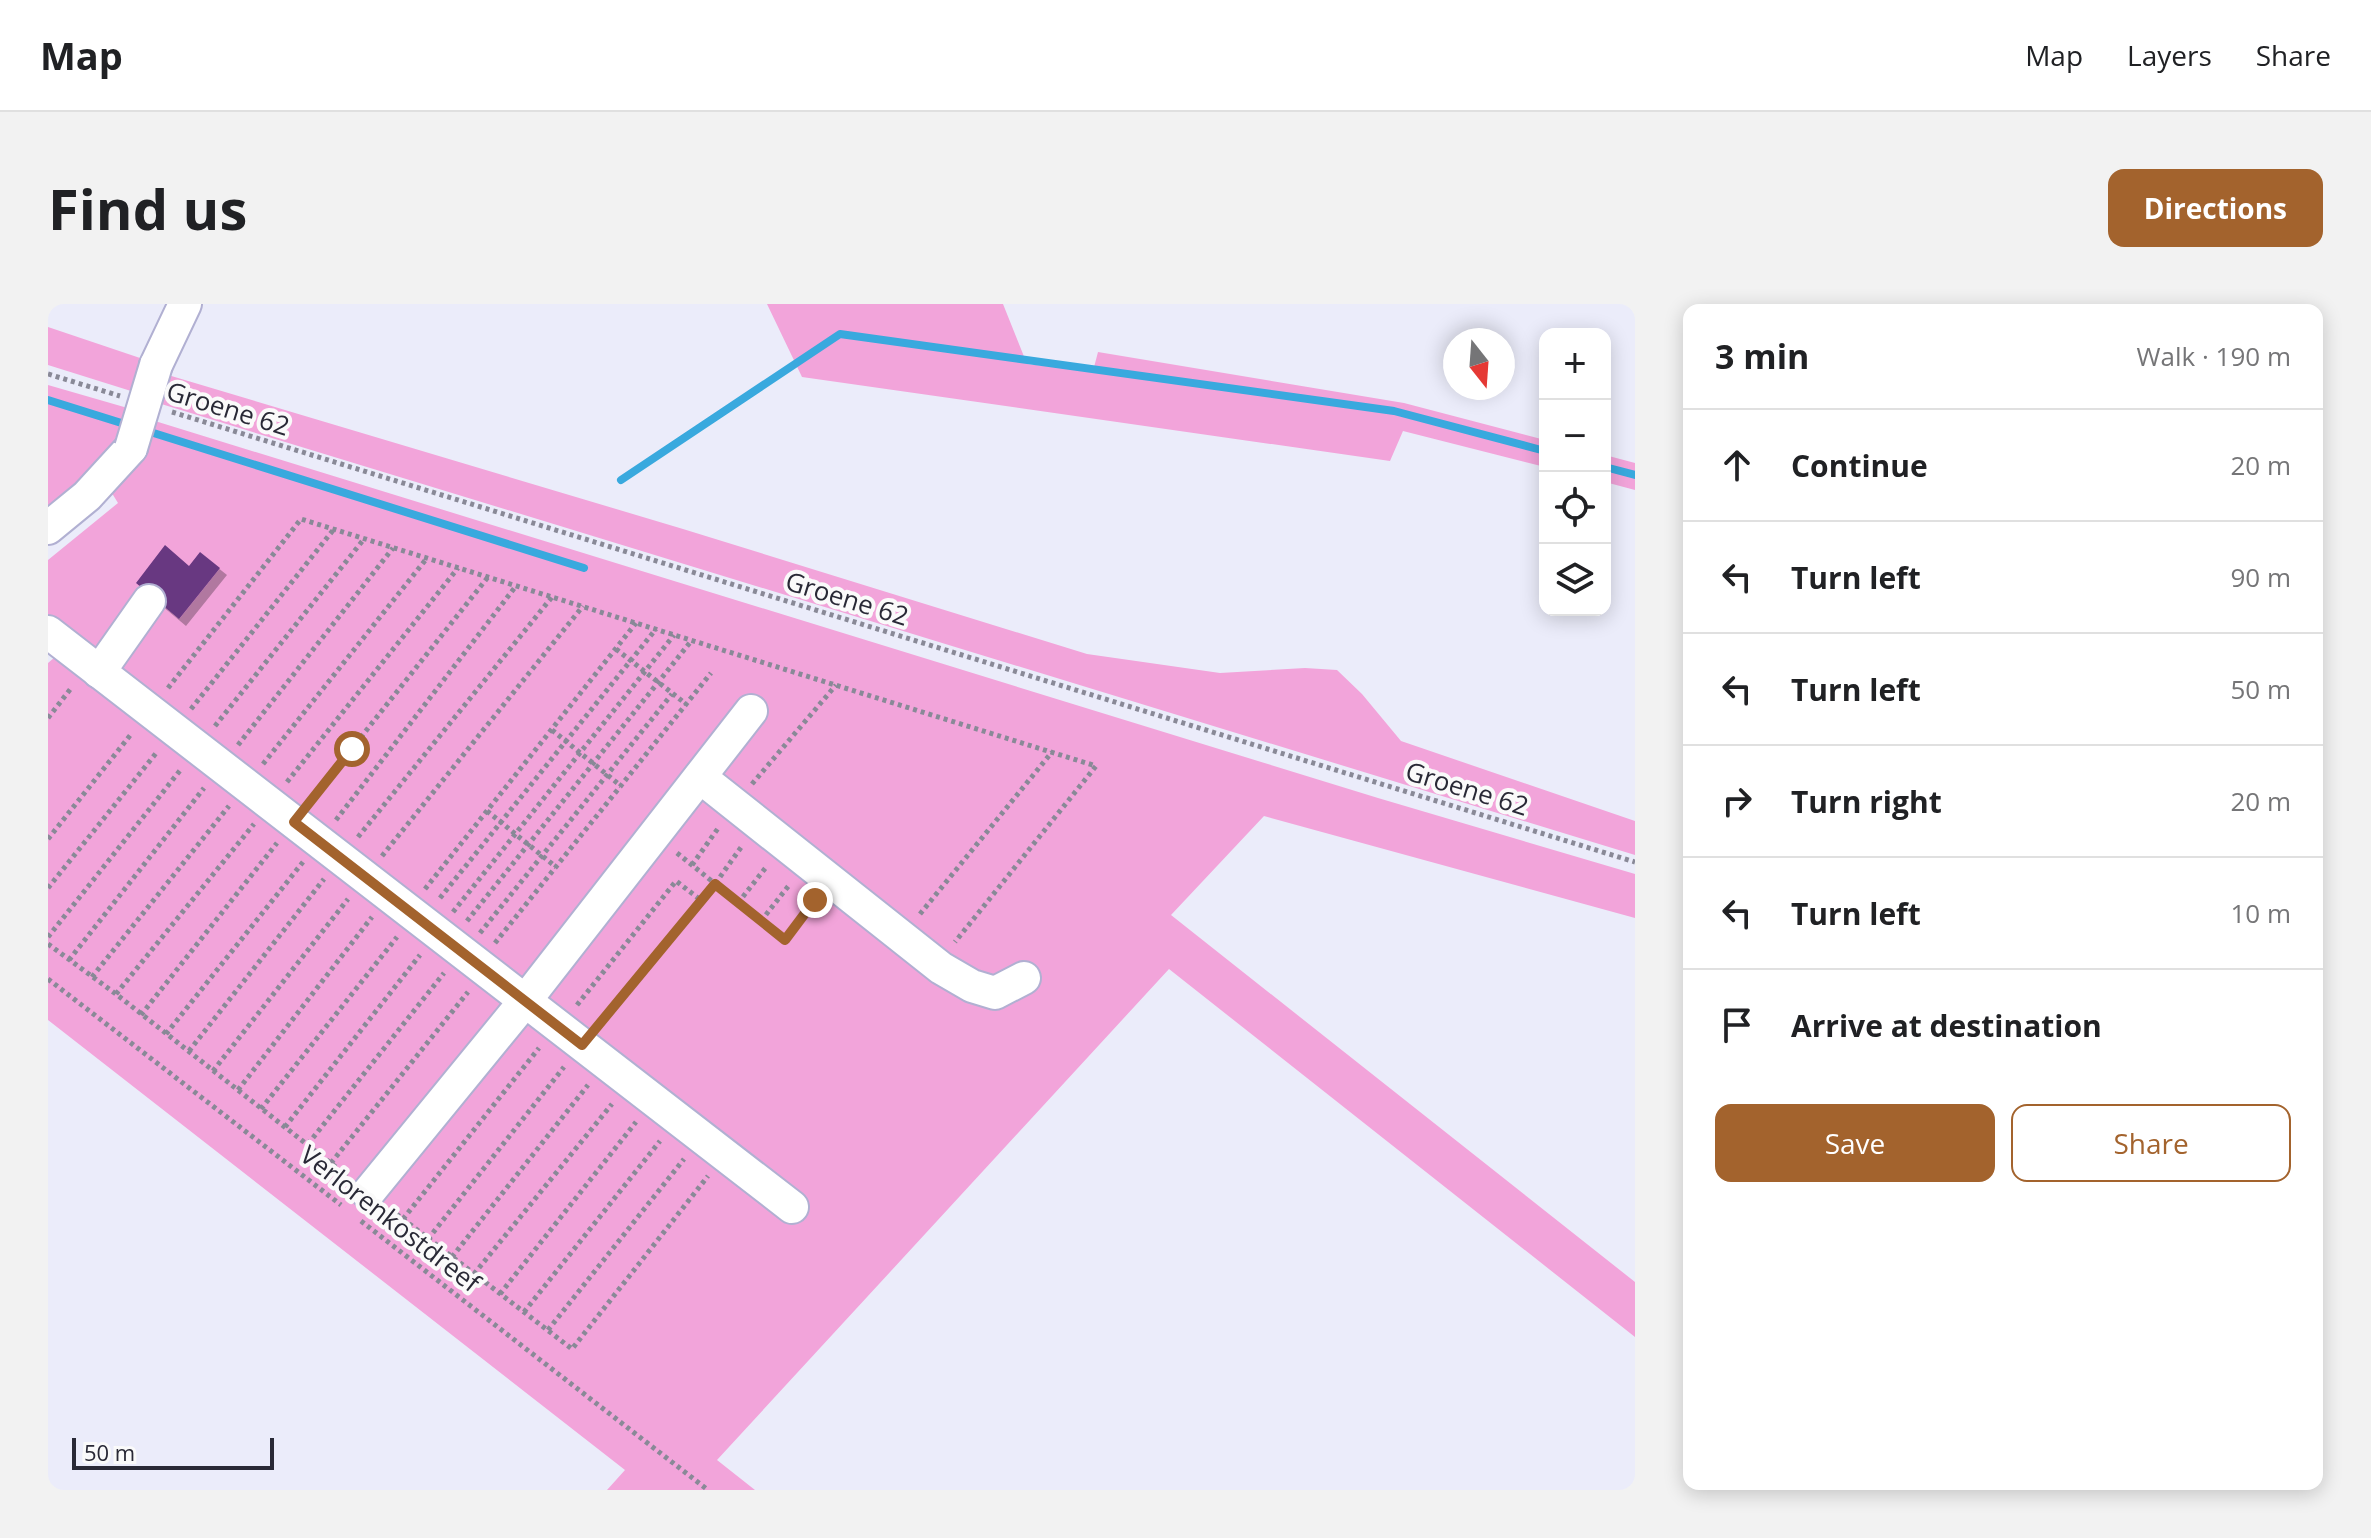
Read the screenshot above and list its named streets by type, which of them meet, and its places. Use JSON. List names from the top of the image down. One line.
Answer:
{"streets":{"path":["Groene 62","Verlorenkostdreef"]},"scale_bar":"50 m","north":"bottom","page":{"header":"Map","nav":["Map","Layers","Share"],"buttons":["Directions",["Save","Share"]],"title":"Find us","heading":["3 min","Walk · 190 m"],"map_buttons":["+","−"],"list":[["Continue","20 m"],["Turn left","90 m"],["Turn left","50 m"],["Turn right","20 m"],["Turn left","10 m"],"Arrive at destination"],"scale":"50 m"}}
